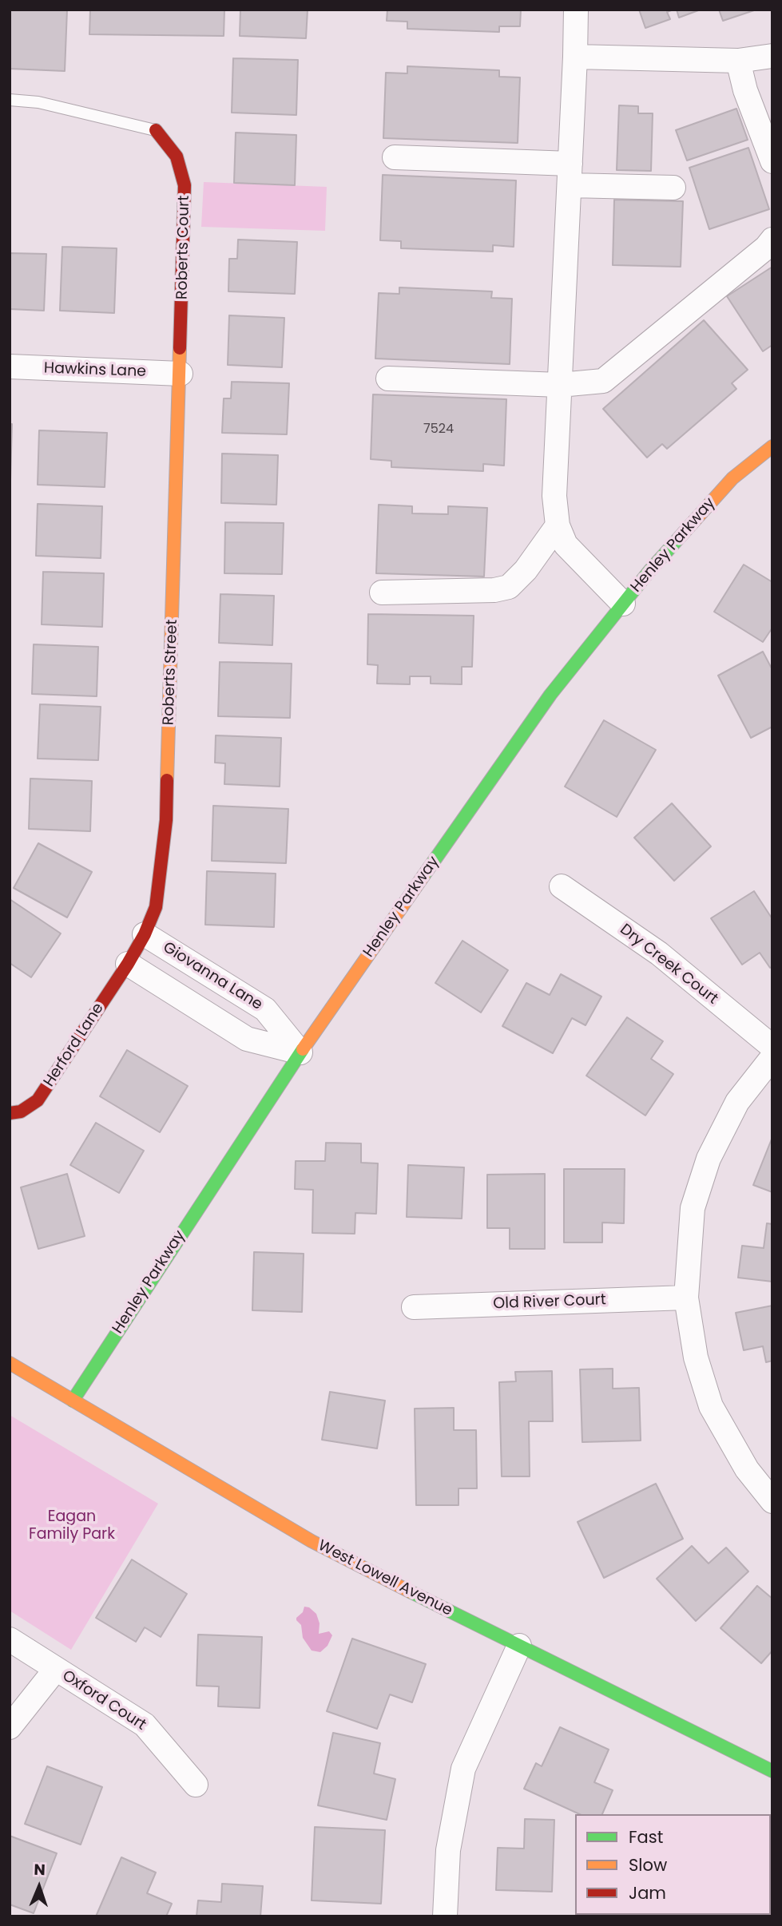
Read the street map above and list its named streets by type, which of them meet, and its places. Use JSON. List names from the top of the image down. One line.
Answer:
{"streets":{"street":["Roberts Court","Hawkins Lane","Henley Parkway","Roberts Street","Dry Creek Court","Giovanna Lane","Herford Lane","Old River Court","West Lowell Avenue","Oxford Court"]},"crossings":[["Roberts Court","Hawkins Lane"],["Roberts Court","Roberts Street"],["Hawkins Lane","Roberts Street"],["Henley Parkway","Giovanna Lane"],["Henley Parkway","West Lowell Avenue"],["Roberts Street","Giovanna Lane"],["Roberts Street","Herford Lane"]],"parks":["Eagan Family Park"],"house_numbers":["7524"],"legend":["Fast","Slow","Jam"],"north":"top"}
